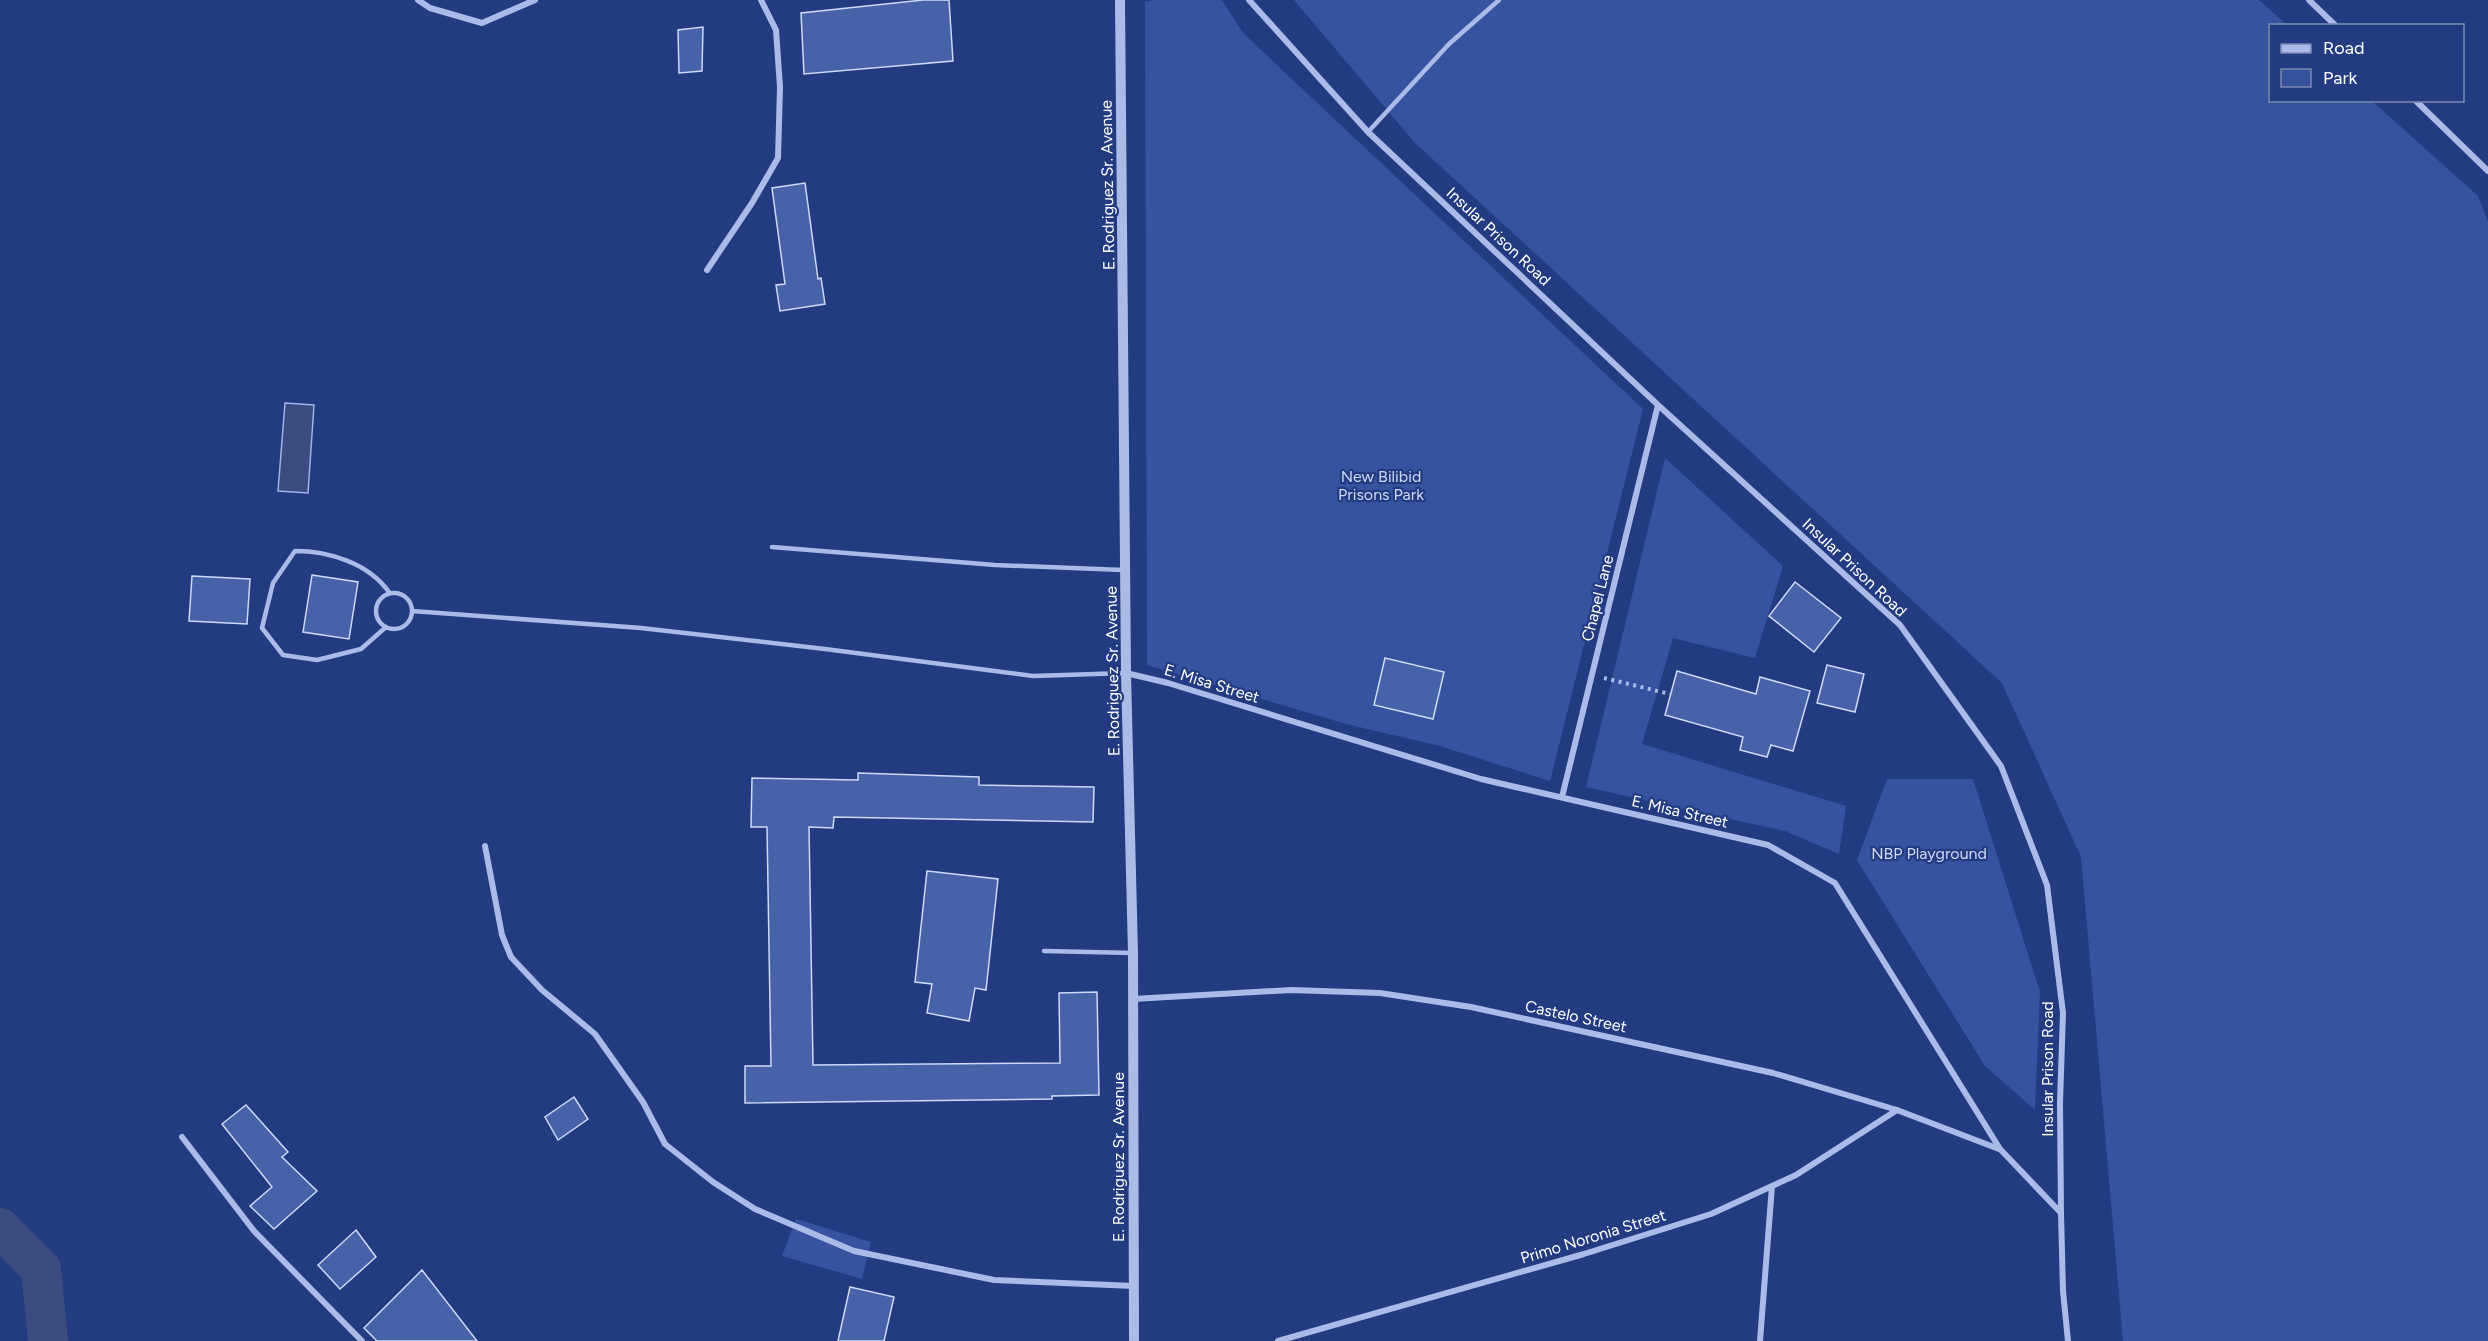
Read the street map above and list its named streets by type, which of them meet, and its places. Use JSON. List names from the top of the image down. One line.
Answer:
{"streets":{"street":["E. Rodriguez Sr. Avenue","Insular Prison Road","Chapel Lane","E. Misa Street","Castelo Street","Primo Noronia Street"]},"crossings":[["E. Rodriguez Sr. Avenue","E. Misa Street"],["E. Rodriguez Sr. Avenue","Castelo Street"],["Insular Prison Road","Chapel Lane"],["Insular Prison Road","E. Misa Street"],["Chapel Lane","E. Misa Street"],["E. Misa Street","Castelo Street"],["Castelo Street","Primo Noronia Street"]],"parks":["New Bilibid Prisons Park","NBP Playground"],"legend":["Road","Park"]}
